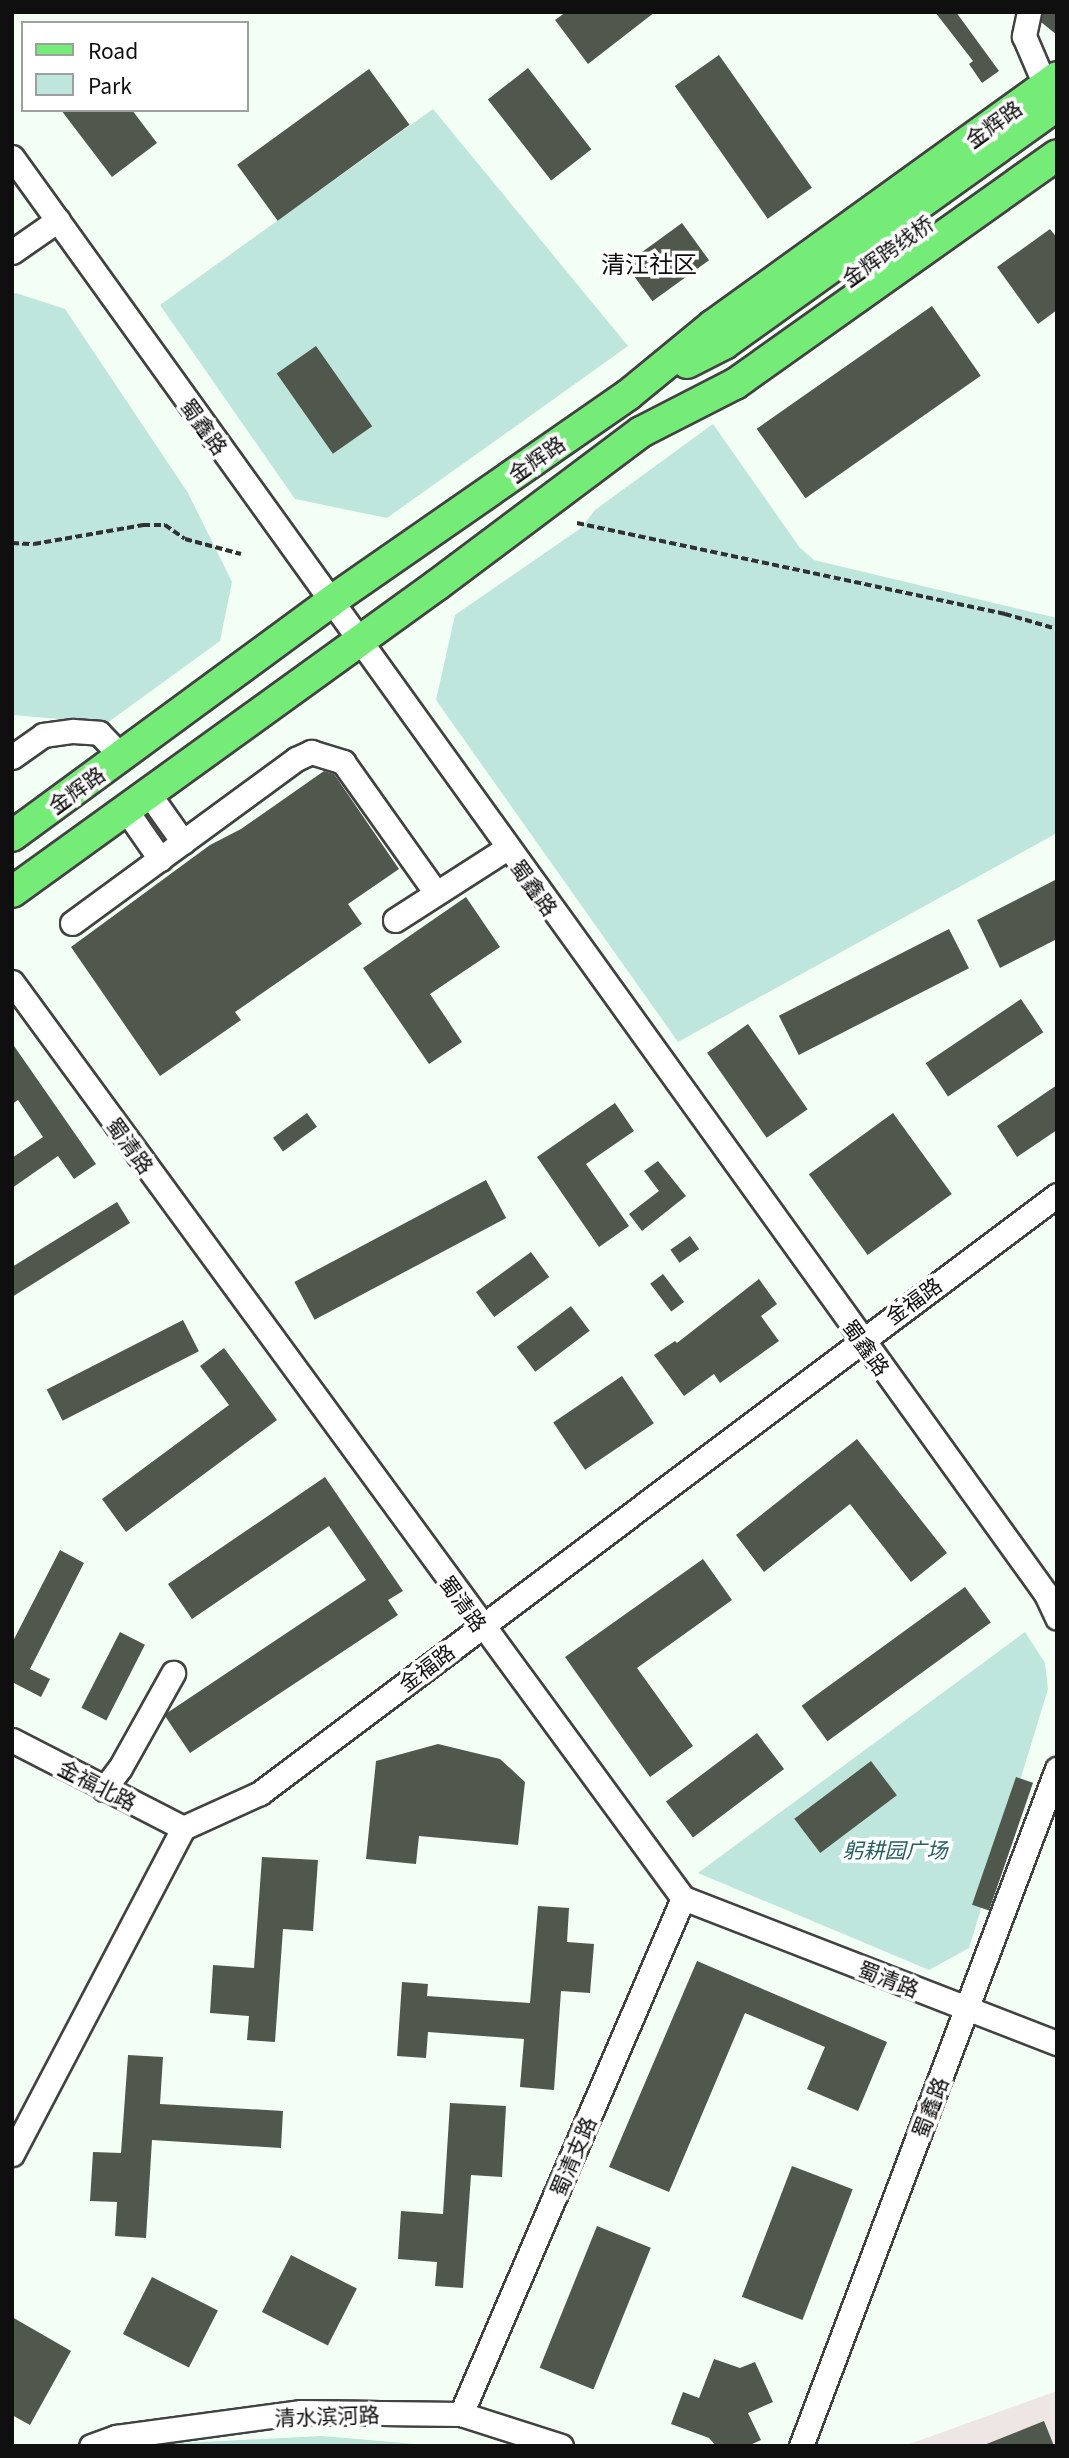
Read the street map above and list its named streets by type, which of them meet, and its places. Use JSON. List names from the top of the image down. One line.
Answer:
{"streets":{"main road":["金辉路","金辉跨线桥"],"street":["蜀鑫路","蜀清路","金福路","金福北路","蜀清支路","清水滨河路"]},"crossings":[["金辉路","金辉跨线桥"],["金辉路","蜀鑫路"],["蜀鑫路","蜀清路"],["蜀鑫路","金福路"],["蜀清路","金福路"],["蜀清路","蜀清支路"],["金福路","金福北路"],["蜀清支路","清水滨河路"]],"districts":["清江社区"],"parks":["躬耕园广场"],"legend":["Road","Park"]}
